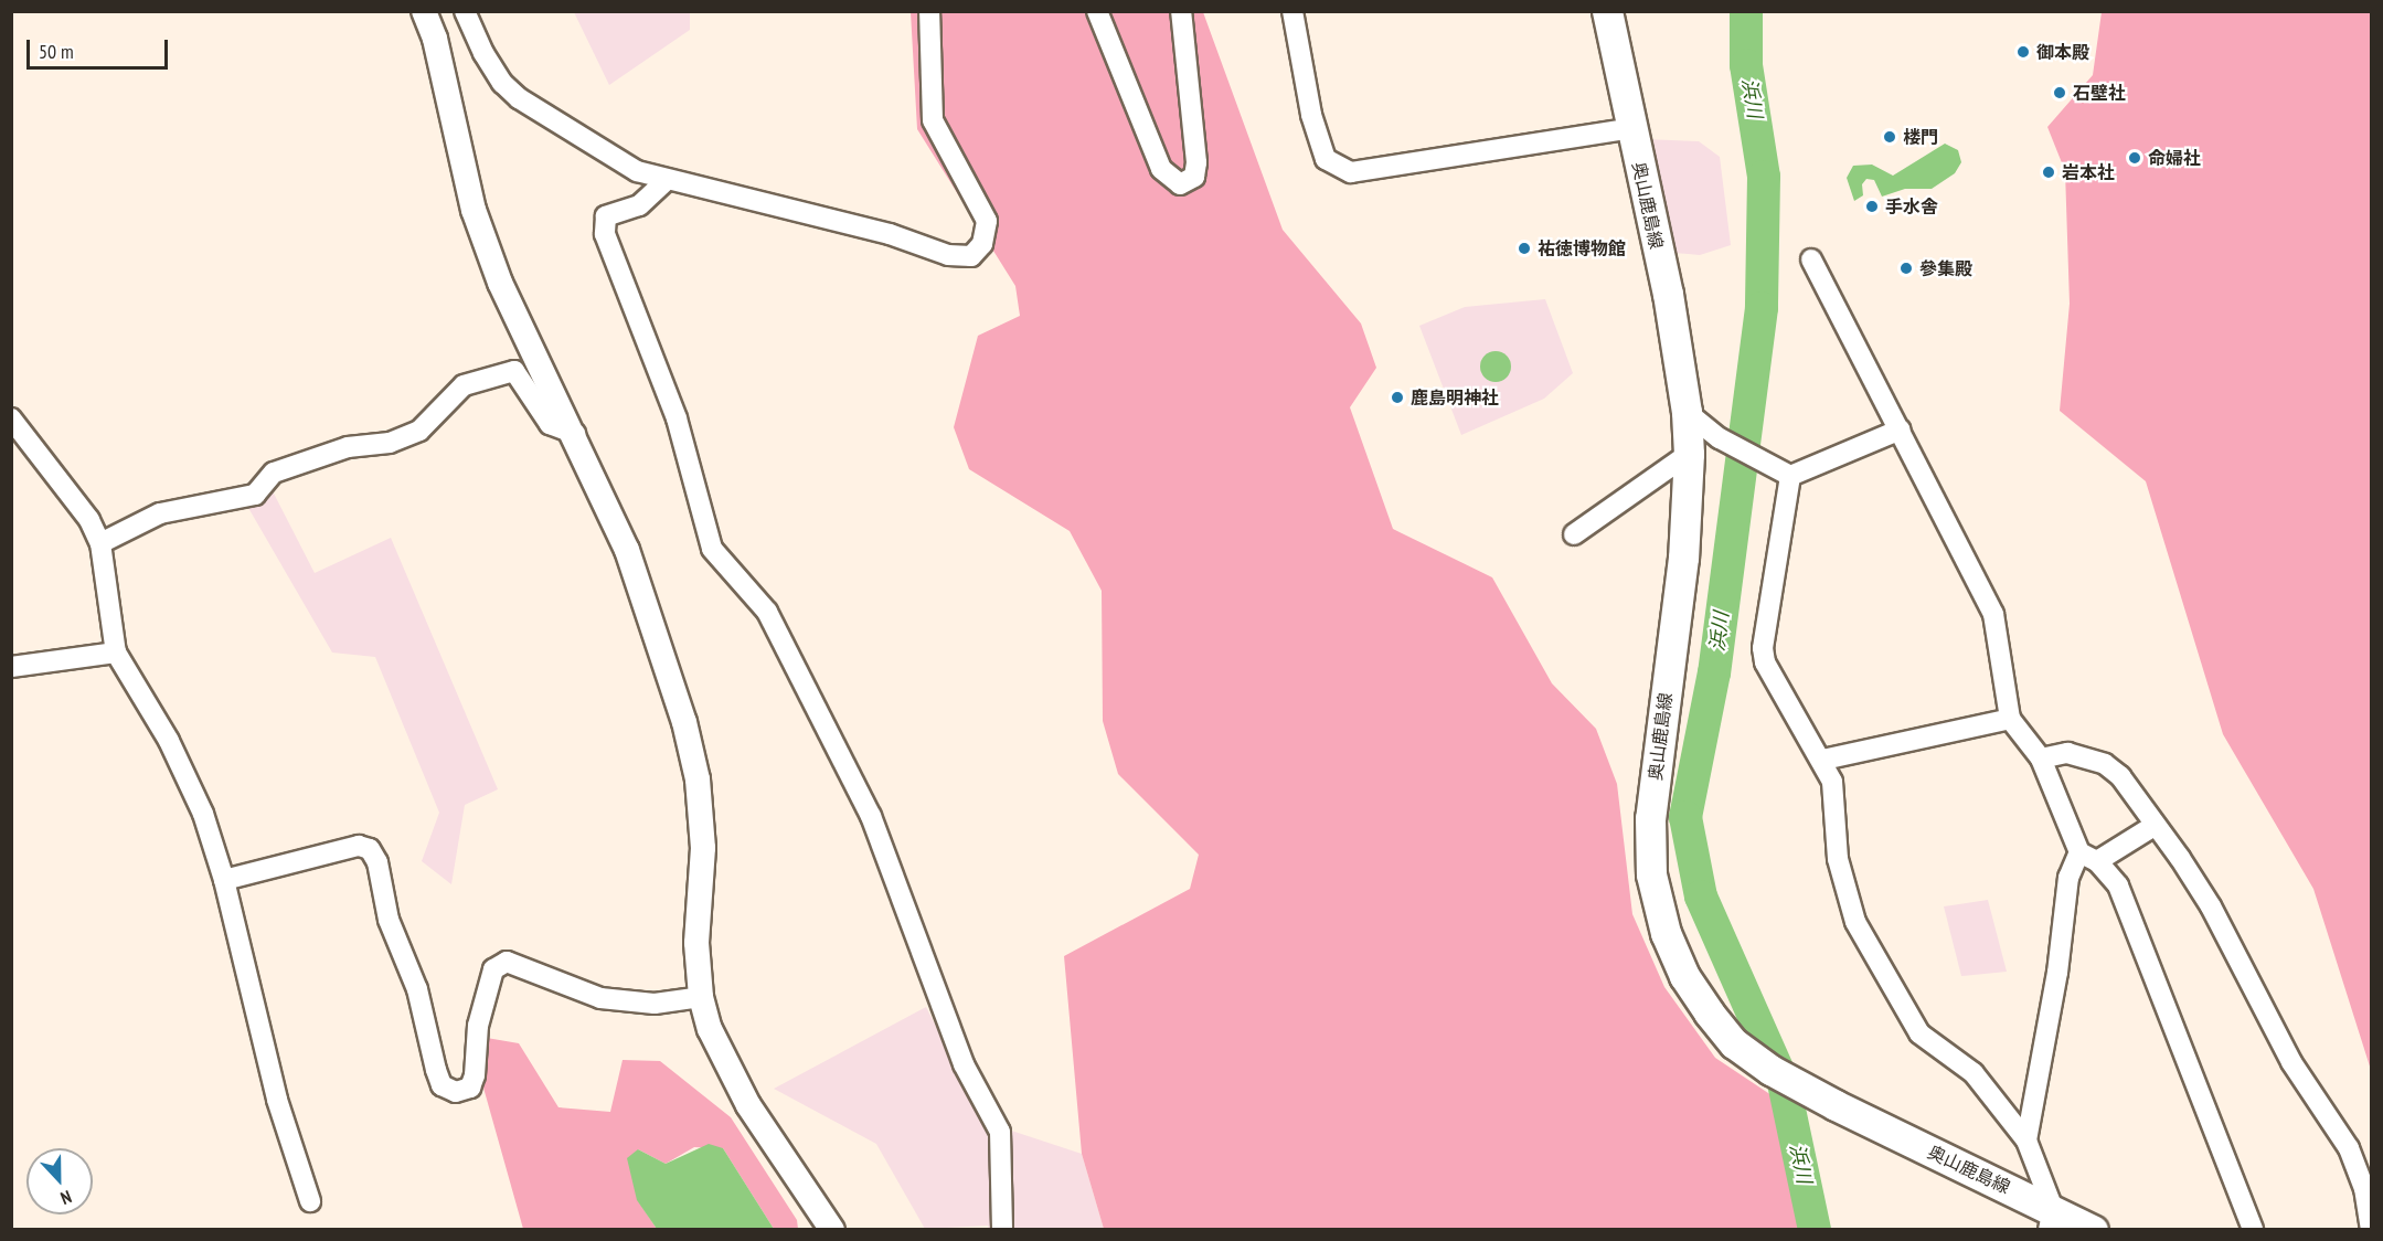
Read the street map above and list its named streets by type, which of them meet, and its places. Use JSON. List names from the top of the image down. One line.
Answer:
{"streets":{"main road":["奥山鹿島線"]},"water":["浜川"],"places":["御本殿","石壁社","楼門","命婦社","岩本社","手水舎","祐徳博物館","參集殿","鹿島明神社"],"scale_bar":"50 m","north":"bottom"}
